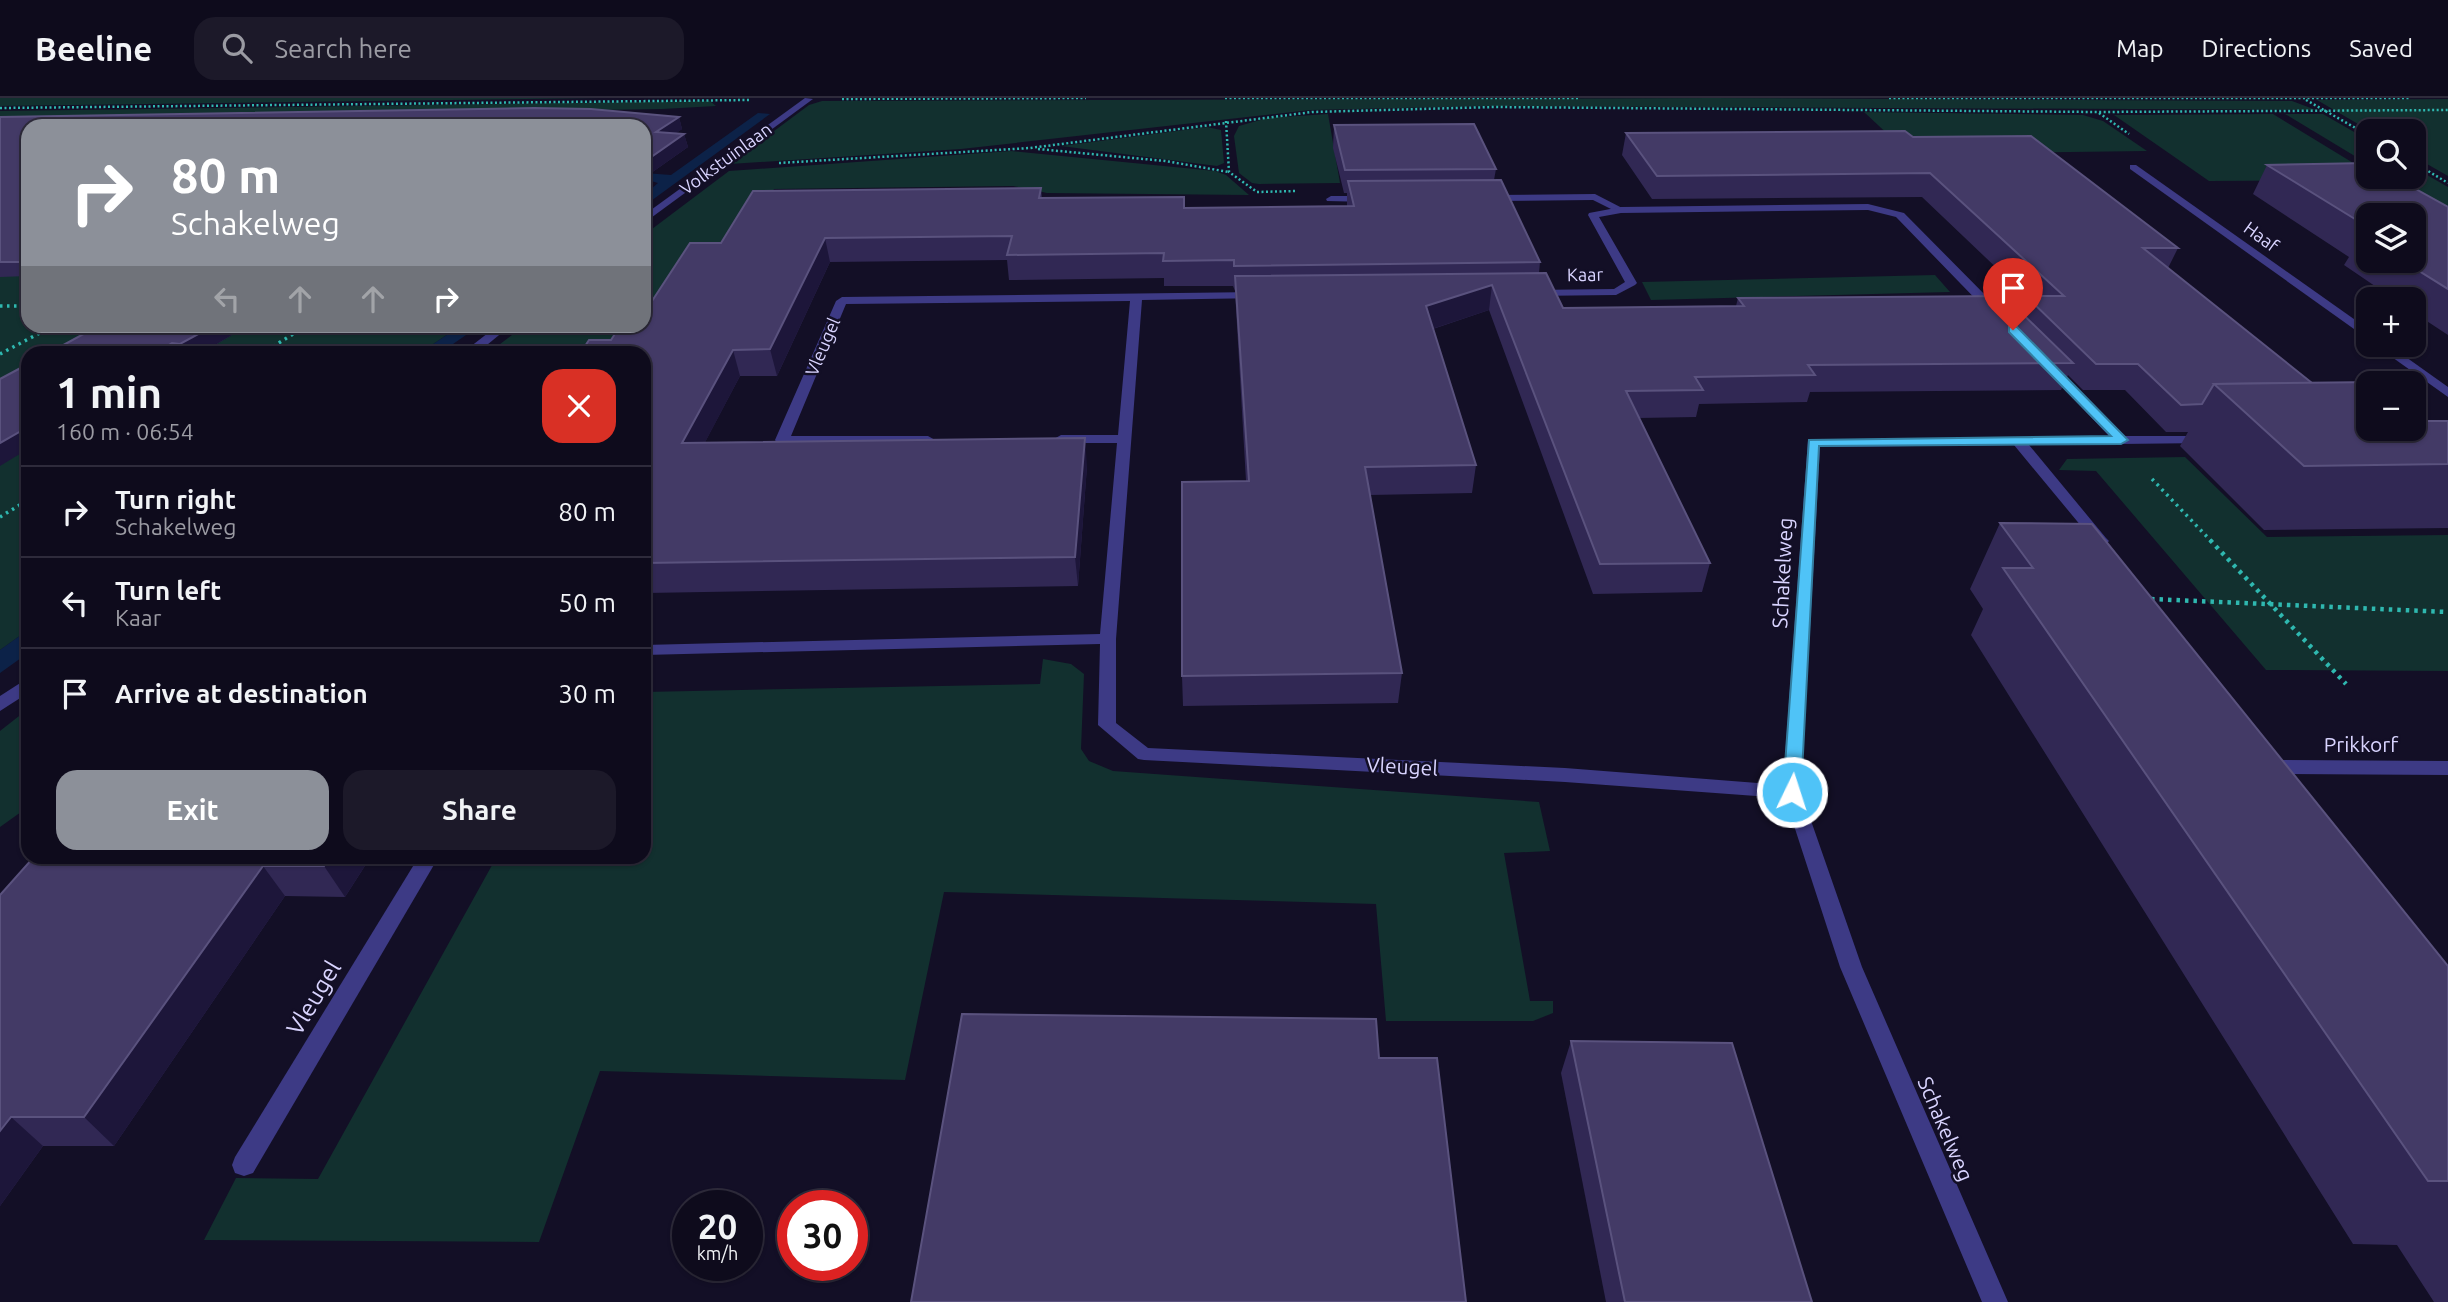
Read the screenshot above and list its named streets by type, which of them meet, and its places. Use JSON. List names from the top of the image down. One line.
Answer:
{"streets":{"street":["Volkstuinlaan","Haaf","Kaar","Vleugel","Schakelweg","Prikkorf"]},"crossings":[["Vleugel","Schakelweg"]],"page":{"header":"Beeline","search":"Search here","nav":["Map","Directions","Saved"],"map_buttons":["+","−"],"turn":["80 m","Schakelweg"],"heading":["1 min","160 m · 06:54"],"list":[{"name":"Turn right","note":"Schakelweg","value":"80 m"},{"name":"Turn left","note":"Kaar","value":"50 m"},{"name":"Arrive at destination","value":"30 m"}],"buttons":["Exit","Share"],"speed":"20 km/h","limit":"30"}}
